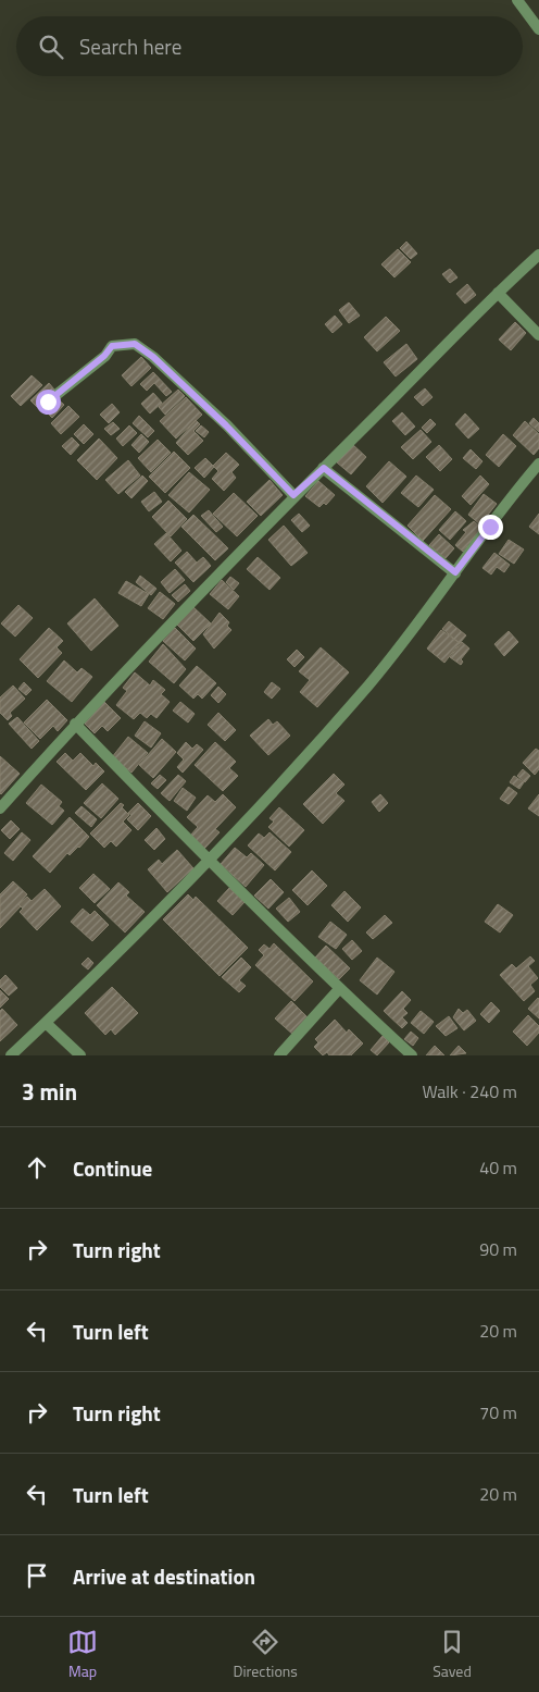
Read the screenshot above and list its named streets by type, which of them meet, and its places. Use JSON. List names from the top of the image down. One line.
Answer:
{"page":{"search":"Search here","heading":["3 min","Walk · 240 m"],"list":[["Continue","40 m"],["Turn right","90 m"],["Turn left","20 m"],["Turn right","70 m"],["Turn left","20 m"],"Arrive at destination"],"nav":["Map","Directions","Saved"]}}
